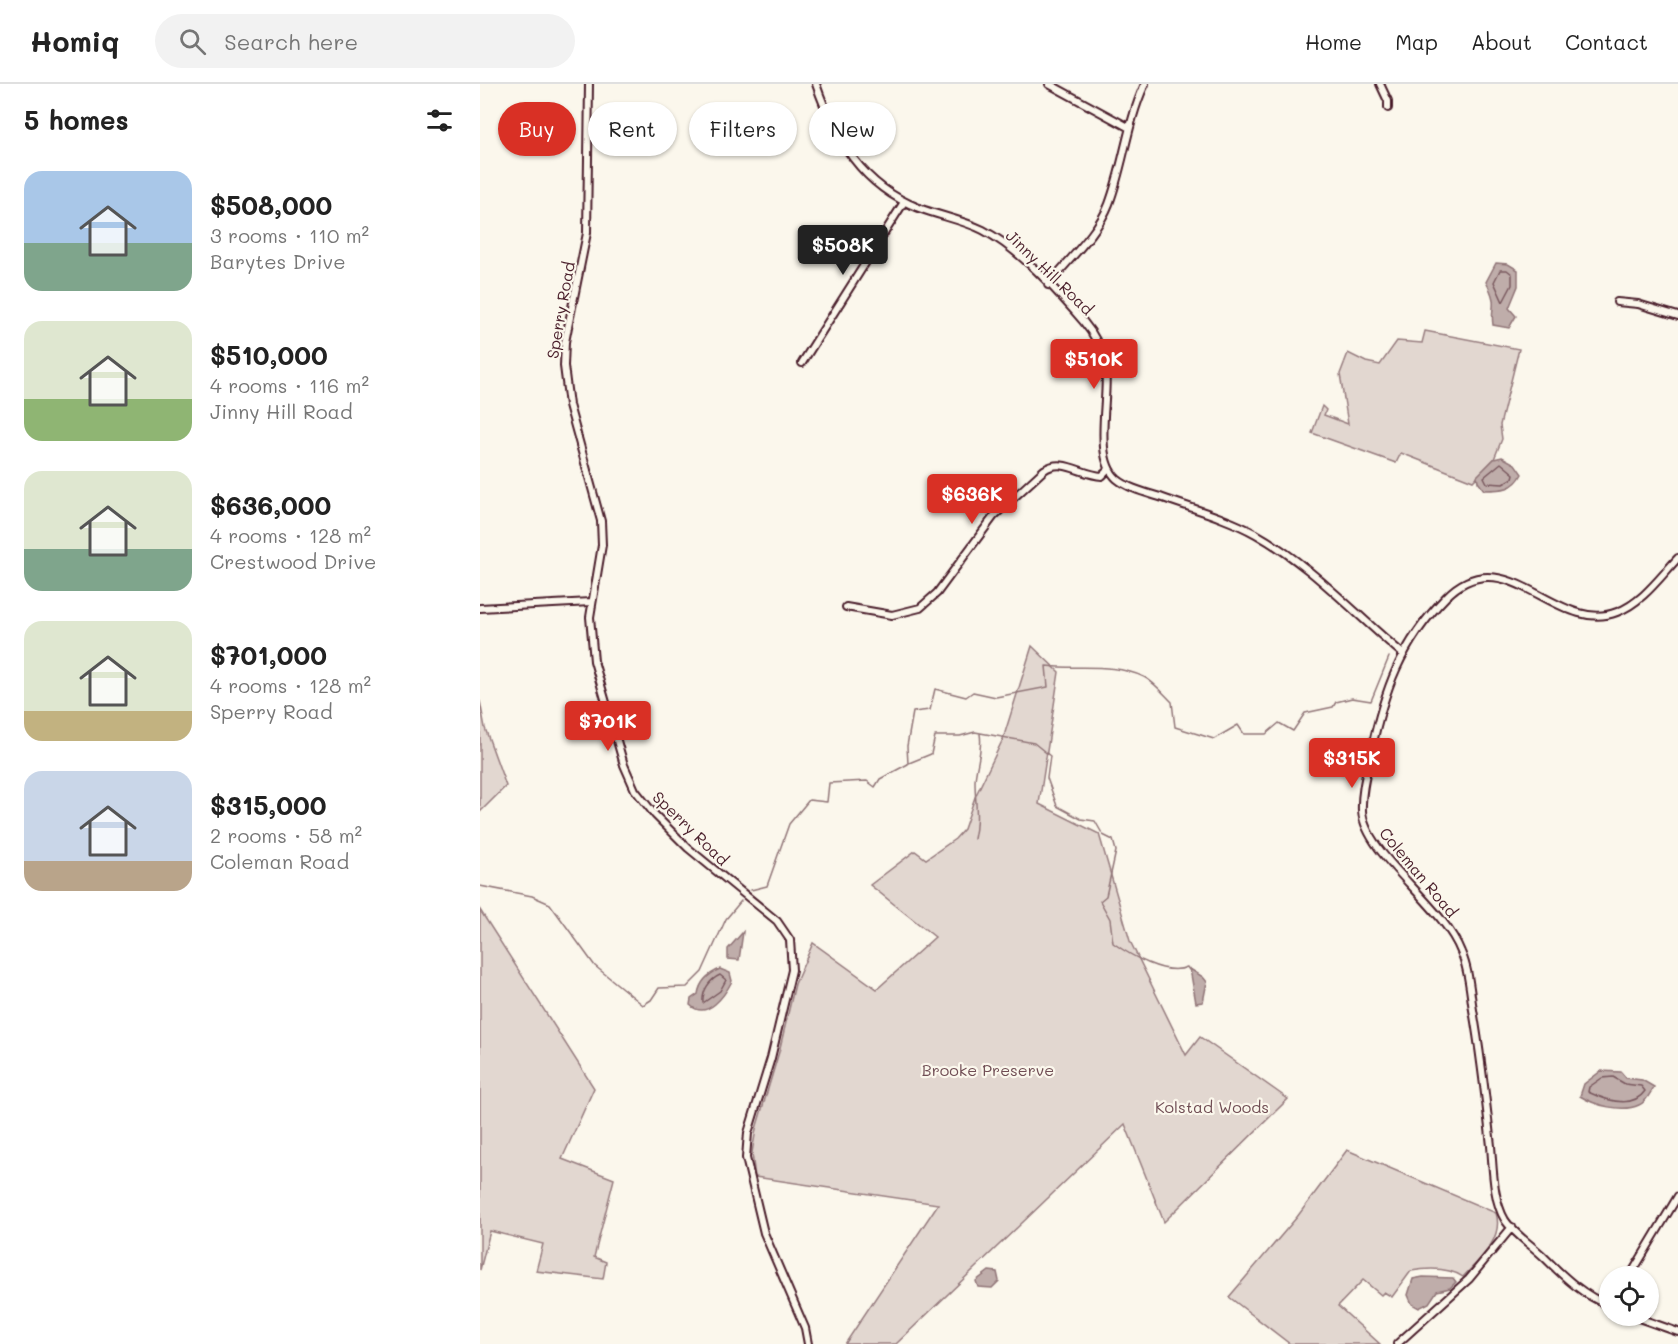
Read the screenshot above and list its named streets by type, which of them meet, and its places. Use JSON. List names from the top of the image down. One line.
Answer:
{"streets":{"street":["Jinny Hill Road","Sperry Road","Coleman Road"]},"parks":["Brooke Preserve","Kolstad Woods"],"page":{"header":"Homiq","search":"Search here","nav":["Home","Map","About","Contact"],"heading":"5 homes","chip":["Buy","Rent","Filters","New"],"list":[{"name":"$508,000","note":"3 rooms · 110 m² · Barytes Drive"},{"name":"$510,000","note":"4 rooms · 116 m² · Jinny Hill Road"},{"name":"$636,000","note":"4 rooms · 128 m² · Crestwood Drive"},{"name":"$701,000","note":"4 rooms · 128 m² · Sperry Road"},{"name":"$315,000","note":"2 rooms · 58 m² · Coleman Road"}],"price":["$508K","$510K","$636K","$701K","$315K"]}}
